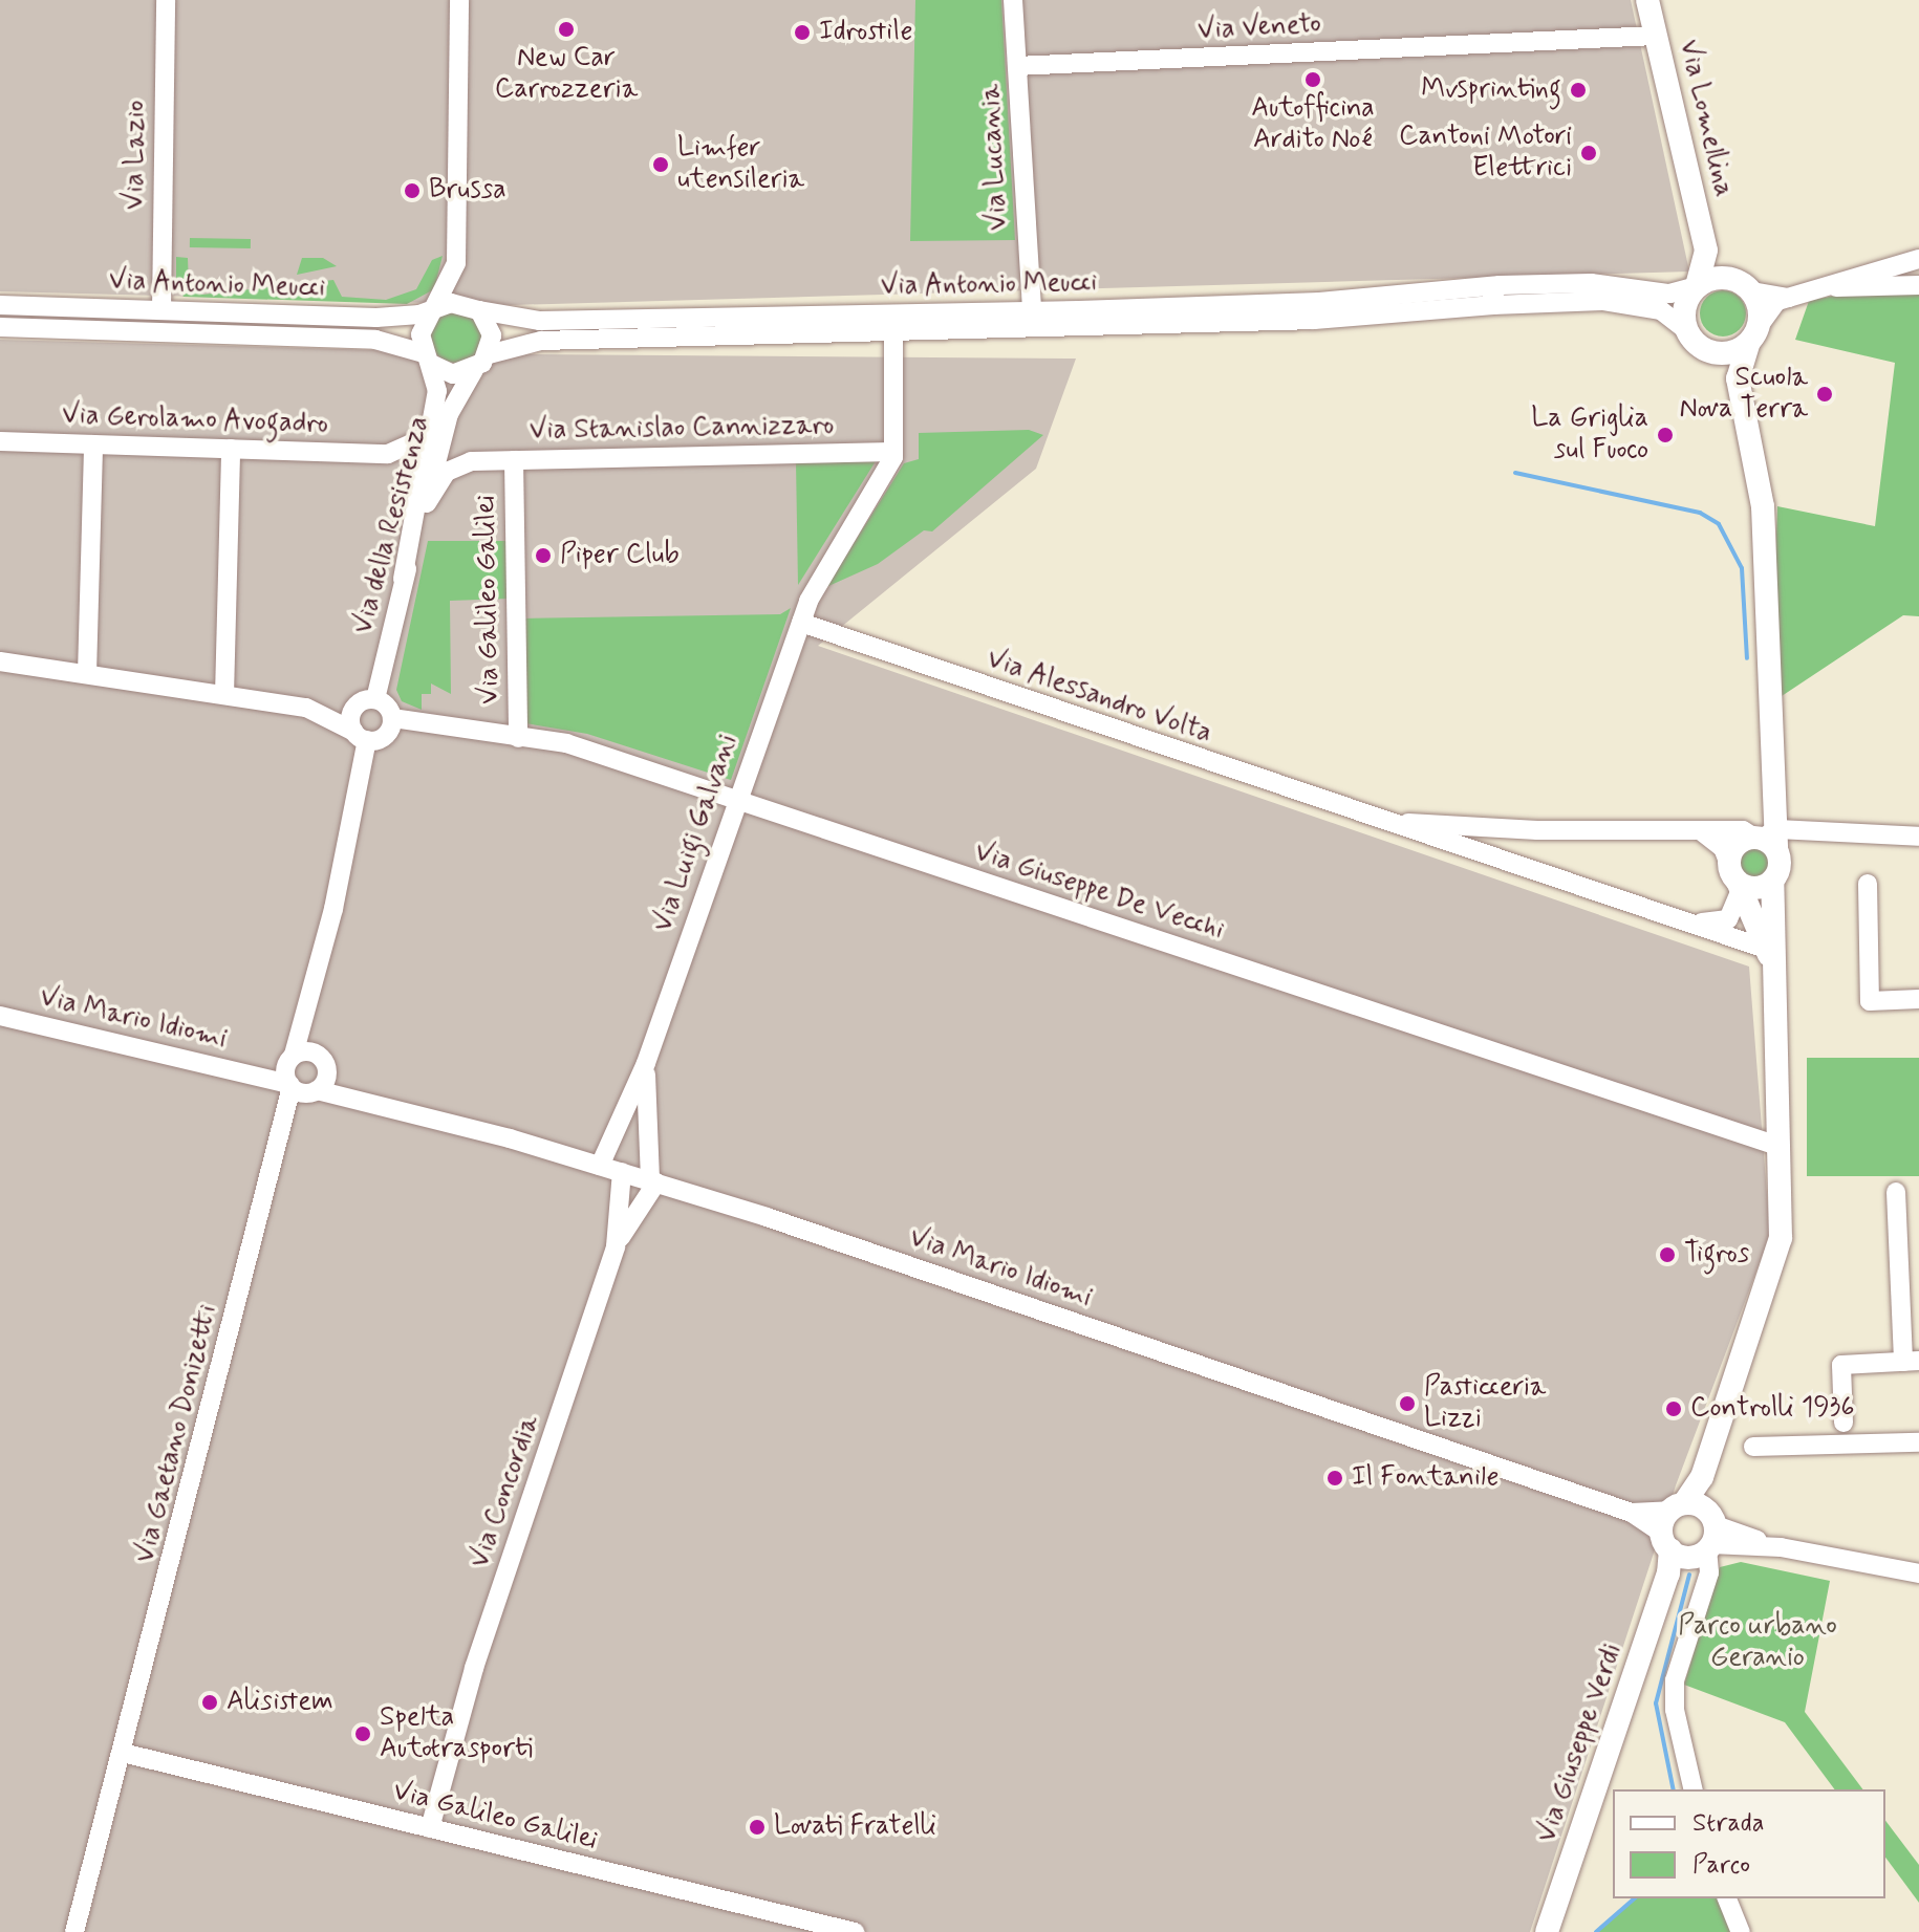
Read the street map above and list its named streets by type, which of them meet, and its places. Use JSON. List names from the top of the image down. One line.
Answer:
{"streets":{"main road":["Via Lomellina","Via Giuseppe Verdi"],"street":["Via Veneto","Via Lazio","Via Lucania","Via Antonio Meucci","Via Gerolamo Avogadro","Via Stanislao Cannizzaro","Via della Resistenza","Via Galileo Galilei","Via Alessandro Volta","Via Luigi Galvani","Via Giuseppe De Vecchi","Via Mario Idiomi","Via Gaetano Donizetti","Via Concordia"]},"crossings":[["Via Veneto","Via Lomellina"],["Via Veneto","Via Lucania"],["Via Lomellina","Via Antonio Meucci"],["Via Lazio","Via Antonio Meucci"],["Via Lucania","Via Antonio Meucci"],["Via Antonio Meucci","Via della Resistenza"],["Via Gerolamo Avogadro","Via della Resistenza"],["Via Stanislao Cannizzaro","Via Galileo Galilei"],["Via Stanislao Cannizzaro","Via Luigi Galvani"],["Via Galileo Galilei","Via Giuseppe De Vecchi"],["Via Galileo Galilei","Via Gaetano Donizetti"],["Via Galileo Galilei","Via Concordia"],["Via Alessandro Volta","Via Luigi Galvani"],["Via Alessandro Volta","Via Giuseppe Verdi"],["Via Luigi Galvani","Via Giuseppe De Vecchi"],["Via Luigi Galvani","Via Mario Idiomi"],["Via Giuseppe De Vecchi","Via Giuseppe Verdi"],["Via Mario Idiomi","Via Gaetano Donizetti"],["Via Mario Idiomi","Via Concordia"],["Via Mario Idiomi","Via Giuseppe Verdi"]],"parks":["Parco urbano Geranio"],"places":["New Car Carrozzeria","Idrostile","Autofficina Ardito Noé","Mvsprinting","Cantoni Motori Elettrici","Limfer utensileria","Brussa","Scuola Nova Terra","La Griglia sul Fuoco","Piper Club","Tigros","Pasticceria Lizzi","Controlli 1936","Il Fontanile","Alisistem","Spelta Autotrasporti","Lovati Fratelli"],"legend":["Strada","Parco"]}
